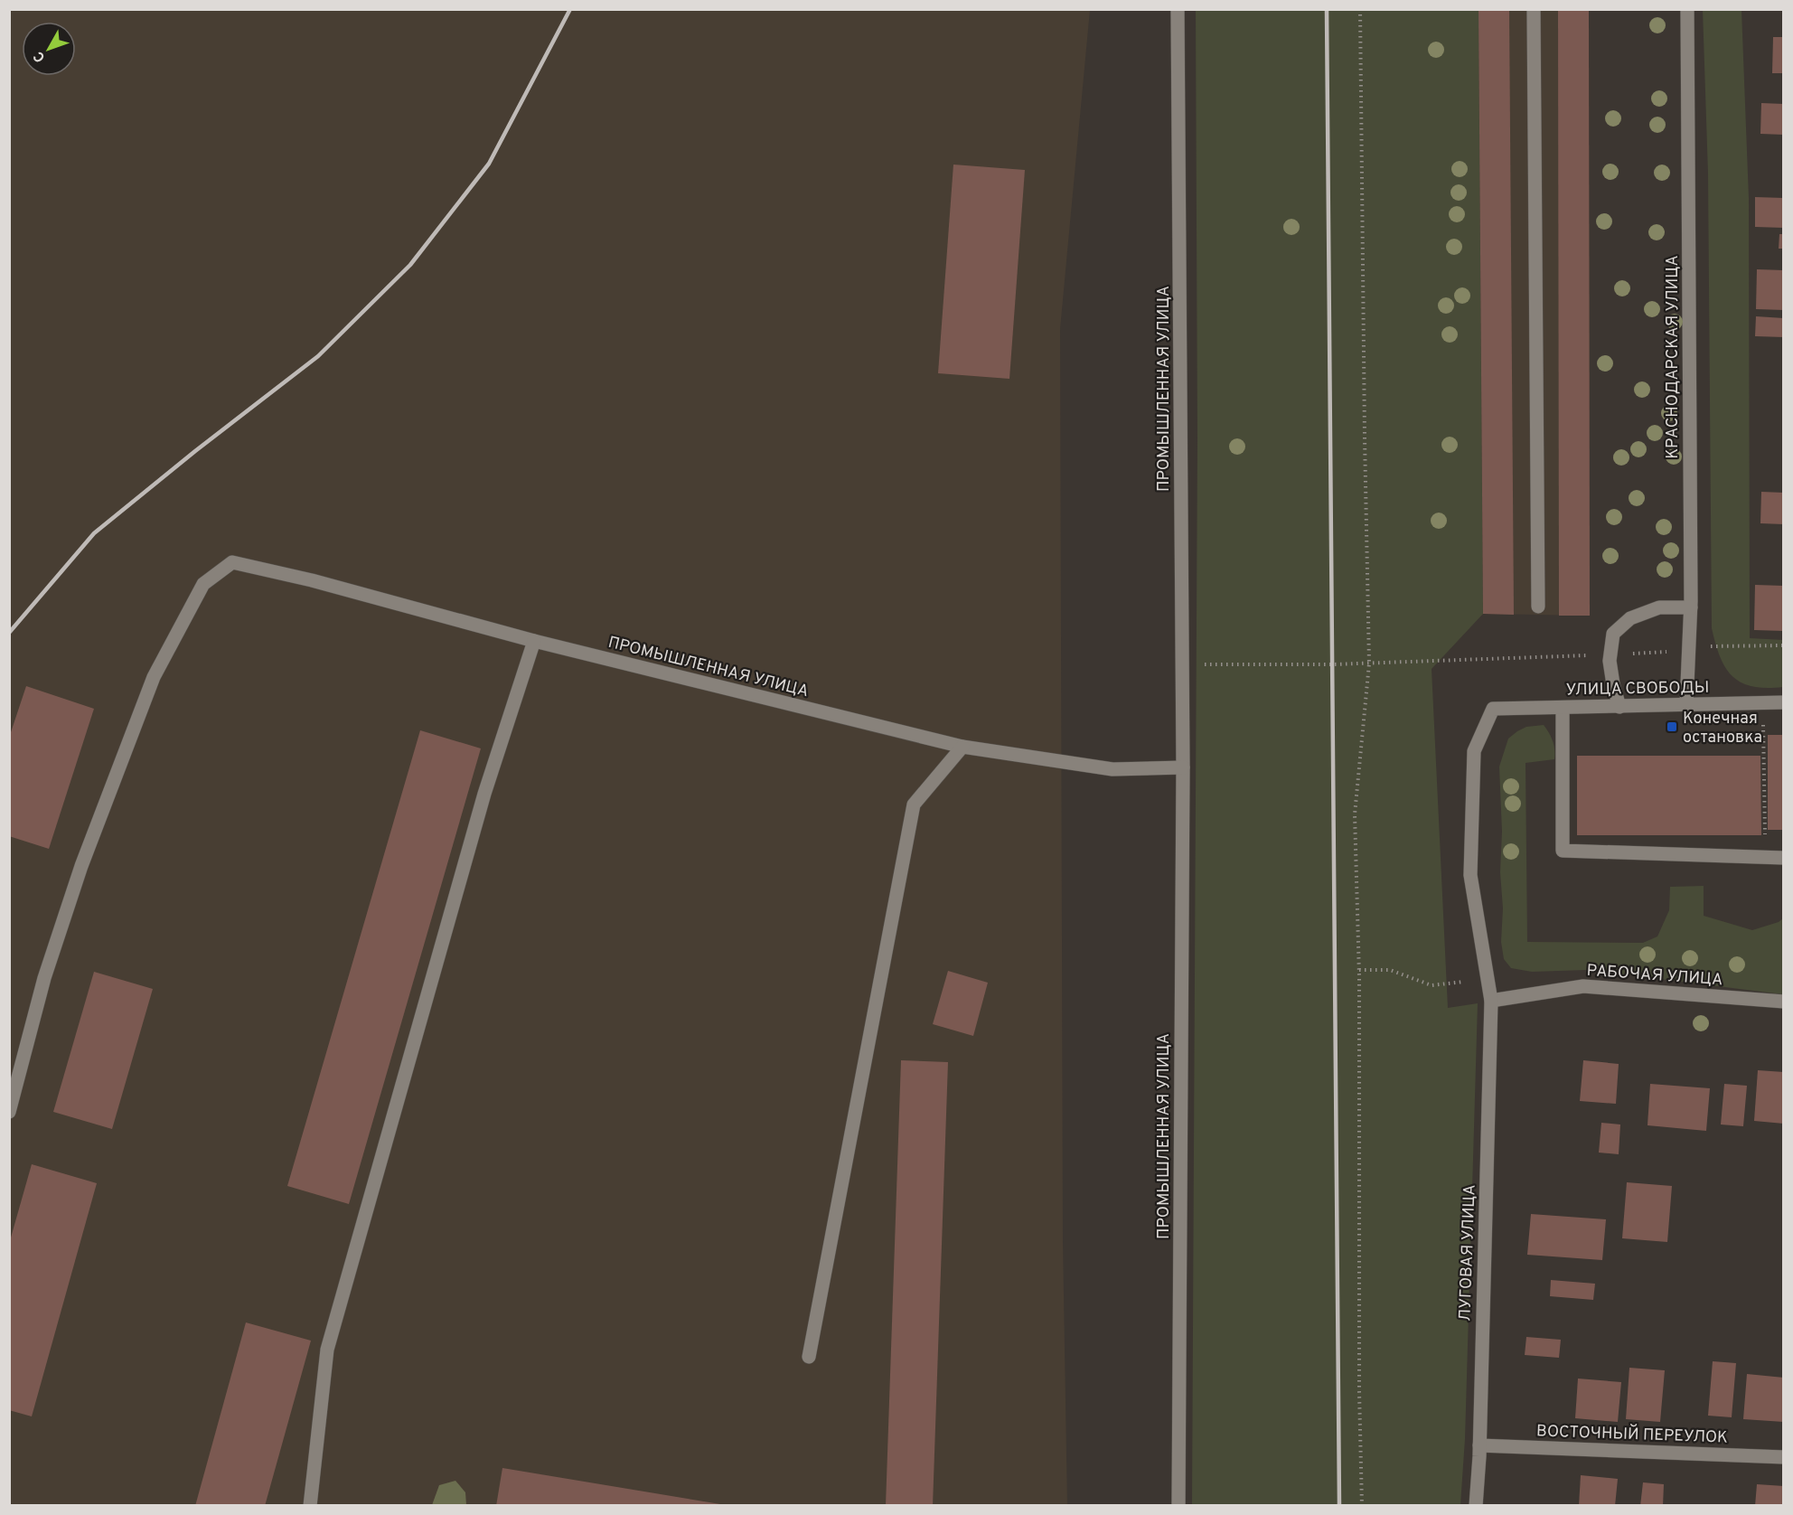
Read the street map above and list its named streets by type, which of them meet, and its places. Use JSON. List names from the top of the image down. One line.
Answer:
{"streets":{"street":["КРАСНОДАРСКАЯ УЛИЦА","ПРОМЫШЛЕННАЯ УЛИЦА","УЛИЦА СВОБОДЫ","РАБОЧАЯ УЛИЦА","ЛУГОВАЯ УЛИЦА","ВОСТОЧНЫЙ ПЕРЕУЛОК"]},"crossings":[["КРАСНОДАРСКАЯ УЛИЦА","УЛИЦА СВОБОДЫ"],["УЛИЦА СВОБОДЫ","ЛУГОВАЯ УЛИЦА"],["РАБОЧАЯ УЛИЦА","ЛУГОВАЯ УЛИЦА"],["ЛУГОВАЯ УЛИЦА","ВОСТОЧНЫЙ ПЕРЕУЛОК"]],"places":{"transit":["Конечная остановка"]},"north":"bottom left"}
